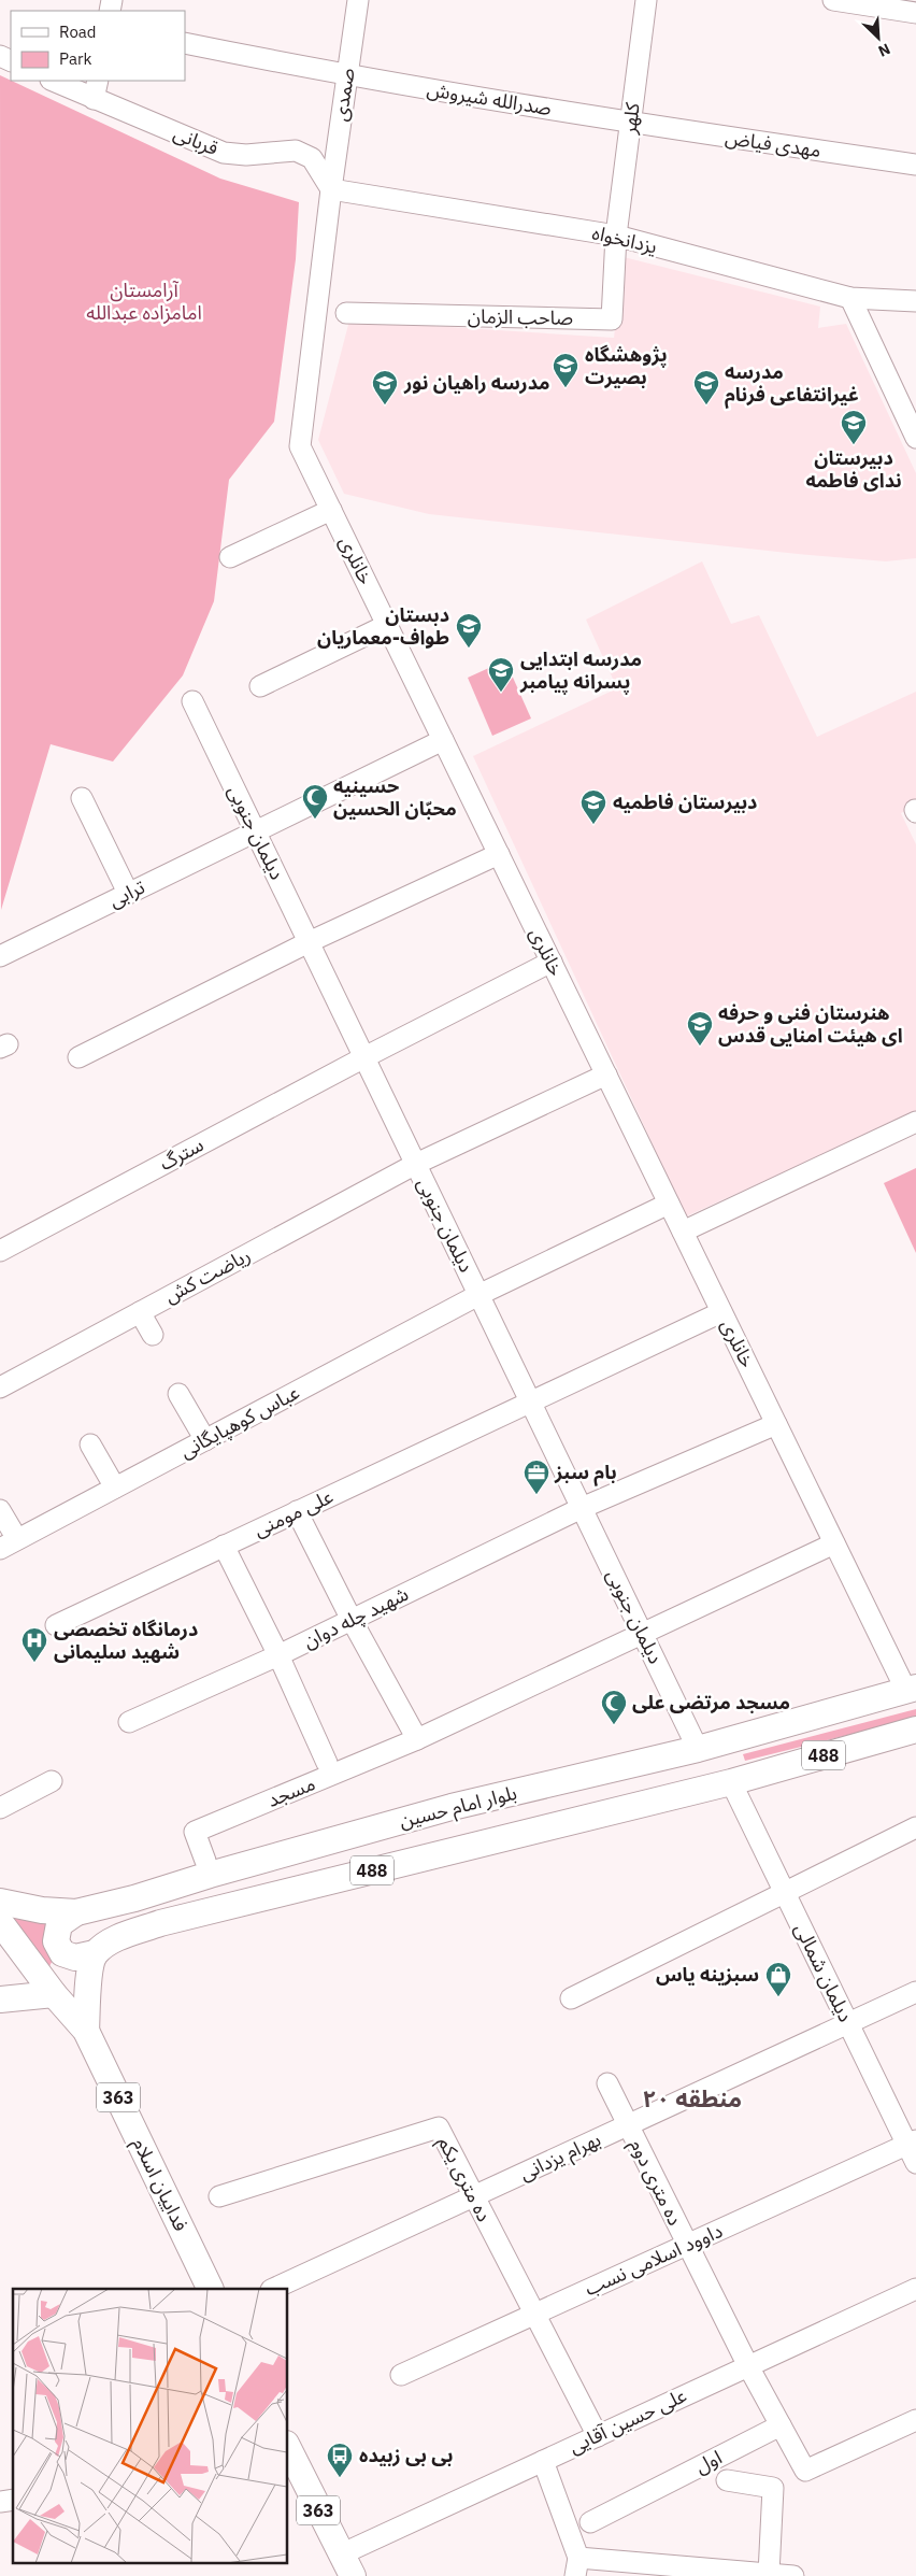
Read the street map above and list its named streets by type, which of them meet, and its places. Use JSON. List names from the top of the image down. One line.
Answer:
{"streets":{"main road":["488","بلوار امام حسین","363","فداییان اسلام"],"street":["صمدی","صدرالله شیروش","کلهر","قربانی","مهدی فیاض","یزدانخواه","صاحب الزمان","خانلری","دیلمان جنوبی","ترابی","سترگ","ریاضت کش","عباس کوهپایگانی","علی مومنی","شهید چله دوان","مسجد","دیلمان شمالی","بهرام یزدانی","ده متری یکم","ده متری دوم","داوود اسلامی نسب","علی حسین آقایی","اول"]},"crossings":[["صمدی","صدرالله شیروش"],["صمدی","قربانی"],["صمدی","یزدانخواه"],["صمدی","خانلری"],["صدرالله شیروش","کلهر"],["صدرالله شیروش","مهدی فیاض"],["کلهر","مهدی فیاض"],["کلهر","یزدانخواه"],["کلهر","صاحب الزمان"],["قربانی","یزدانخواه"],["قربانی","خانلری"],["یزدانخواه","صاحب الزمان"],["یزدانخواه","خانلری"],["خانلری","ترابی"],["خانلری","سترگ"],["خانلری","ریاضت کش"],["خانلری","عباس کوهپایگانی"],["خانلری","علی مومنی"],["خانلری","شهید چله دوان"],["خانلری","بلوار امام حسین"],["دیلمان جنوبی","ترابی"],["دیلمان جنوبی","سترگ"],["دیلمان جنوبی","ریاضت کش"],["دیلمان جنوبی","عباس کوهپایگانی"],["دیلمان جنوبی","علی مومنی"],["دیلمان جنوبی","شهید چله دوان"],["دیلمان جنوبی","بلوار امام حسین"],["488","دیلمان شمالی"],["دیلمان شمالی","بهرام یزدانی"],["دیلمان شمالی","داوود اسلامی نسب"],["363","علی حسین آقایی"],["بهرام یزدانی","ده متری یکم"],["بهرام یزدانی","ده متری دوم"],["ده متری یکم","داوود اسلامی نسب"],["ده متری یکم","علی حسین آقایی"],["ده متری دوم","داوود اسلامی نسب"],["ده متری دوم","علی حسین آقایی"],["ده متری دوم","اول"]],"districts":["منطقه ۲۰"],"parks":["آرامستان امامزاده عبدالله"],"places":{"school or university":["پژوهشگاه بصیرت","مدرسه راهیان نور","مدرسه غیرانتفاعی فرنام","دبیرستان ندای فاطمه","دبستان طواف-معماریان","مدرسه ابتدایی پسرانه پیامبر","دبیرستان فاطمیه","هنرستان فنی و حرفه ای هیئت امنایی قدس"],"mosque":["حسینیه محبّان الحسین","مسجد مرتضی علی"],"office":["بام سبز"],"hospital":["درمانگاه تخصصی شهید سلیمانی"],"shop":["سبزینه یاس"],"bus stop":["بی بی زبیده"]},"legend":["Road","Park"],"north":"bottom right"}
